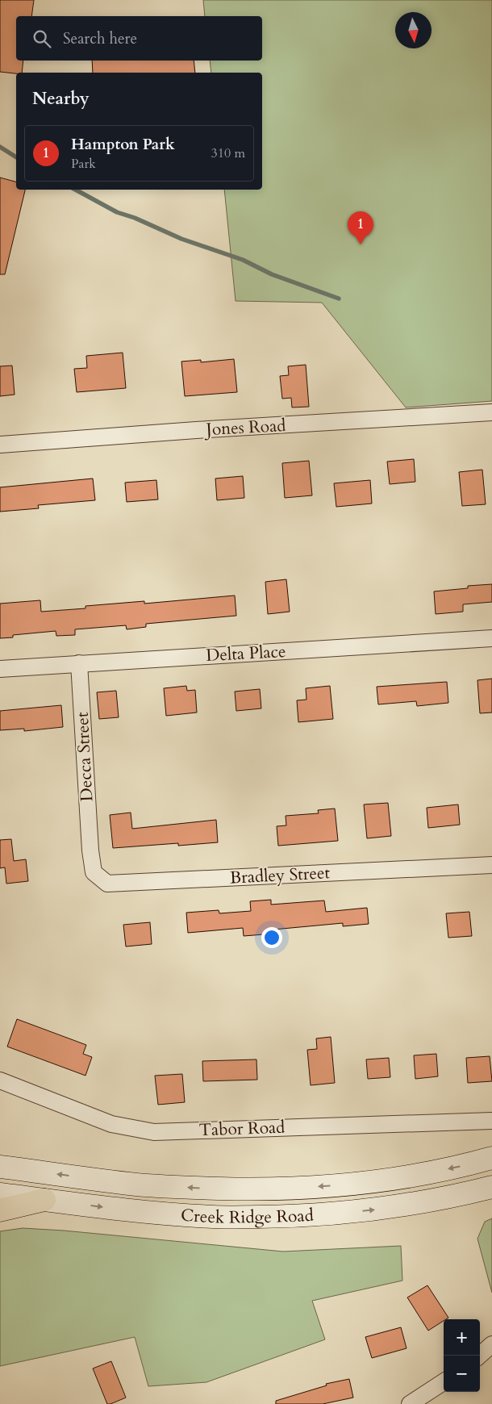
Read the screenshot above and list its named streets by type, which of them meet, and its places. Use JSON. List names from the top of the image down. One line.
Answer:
{"streets":{"main road":["Creek Ridge Road"],"street":["Jones Road","Delta Place","Decca Street","Bradley Street","Tabor Road"]},"crossings":[["Delta Place","Decca Street"],["Decca Street","Bradley Street"]],"north":"bottom","page":{"search":"Search here","heading":"Nearby","list":[{"mark":"1","name":"Hampton Park","note":"Park","value":"310 m"}],"pins":"1","map_buttons":["+","−"]}}
